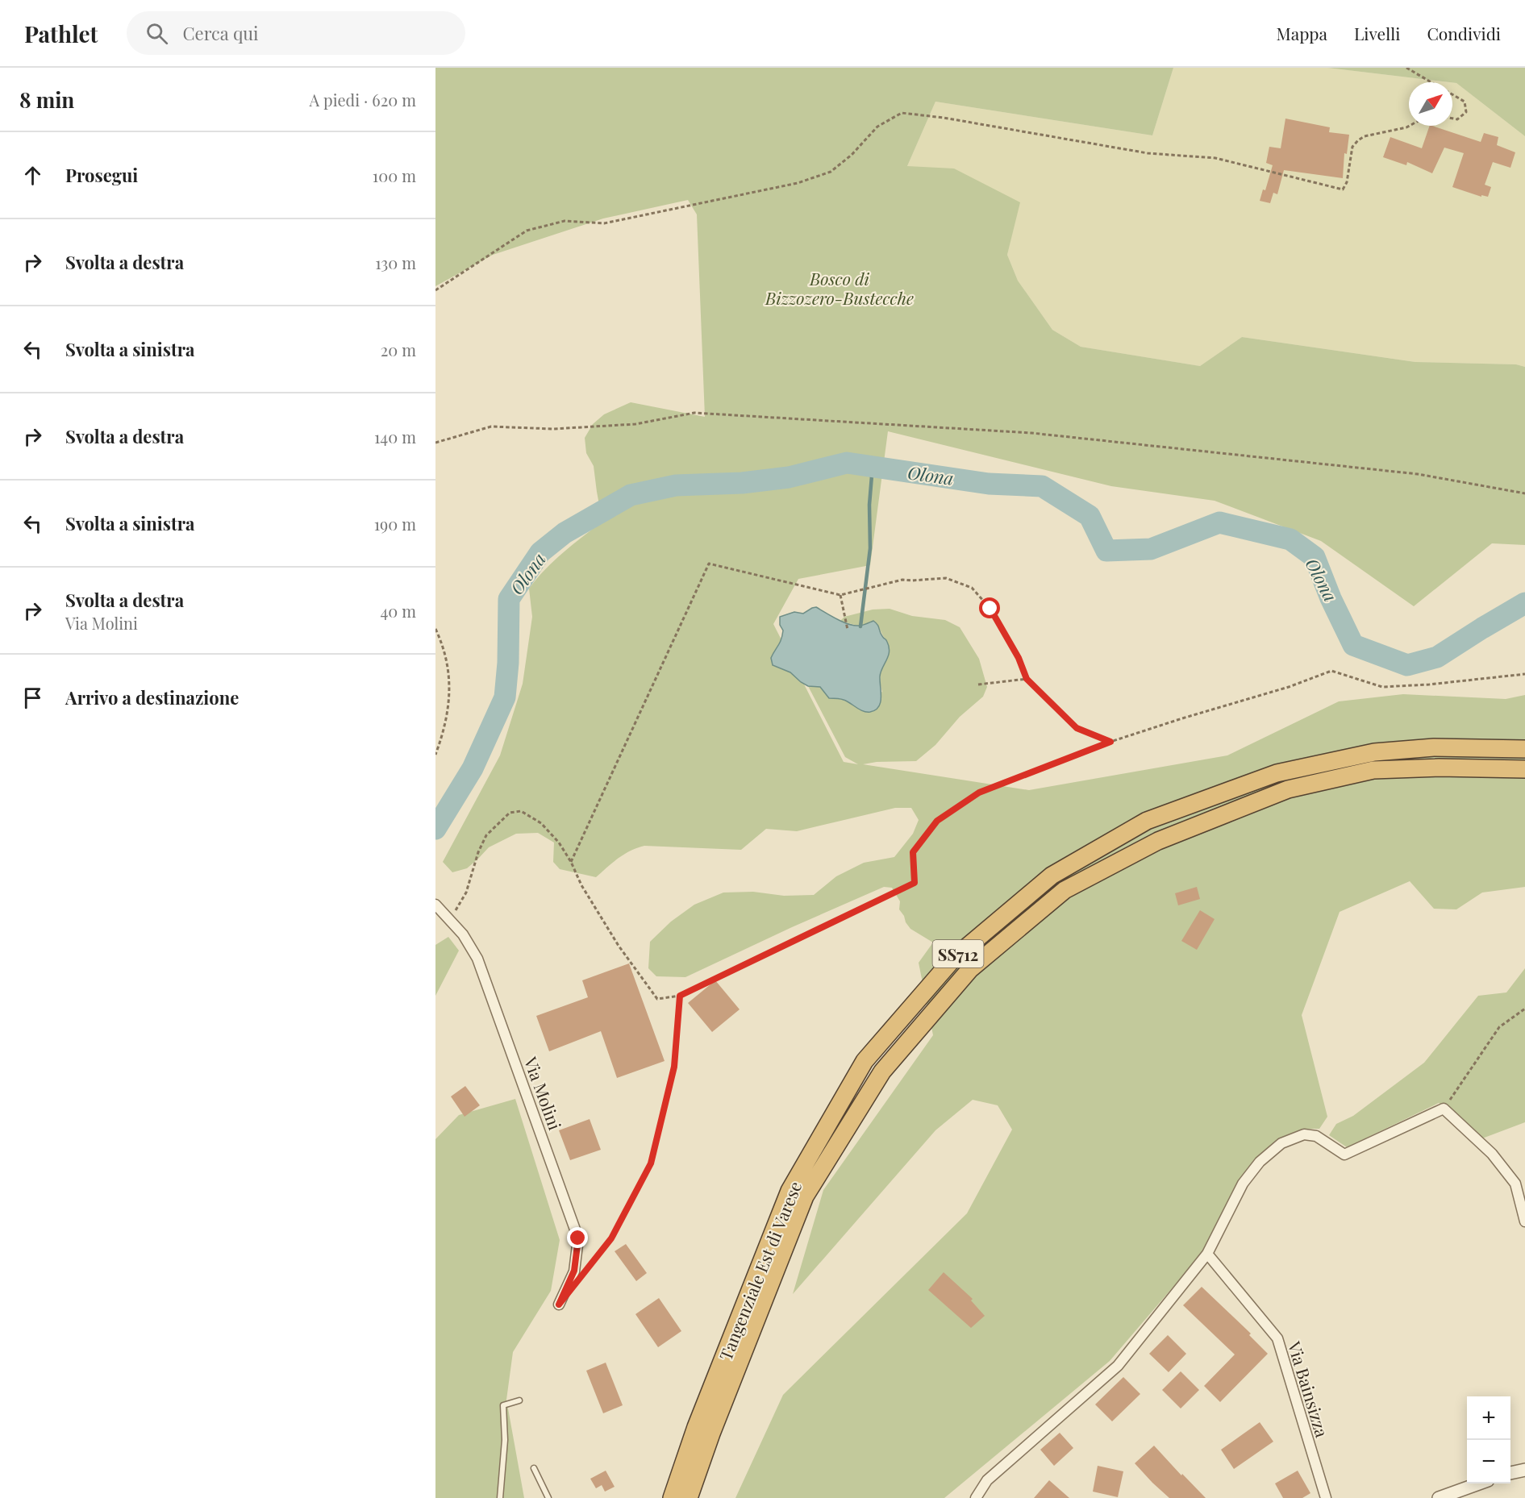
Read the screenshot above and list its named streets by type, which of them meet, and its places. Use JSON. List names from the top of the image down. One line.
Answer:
{"streets":{"highway":["SS712","Tangenziale Est di Varese"],"street":["Via Molini","Via Bainsizza"]},"water":["Olona"],"parks":["Bosco di Bizzozero-Bustecche"],"north":"top right","page":{"header":"Pathlet","search":"Cerca qui","nav":["Mappa","Livelli","Condividi"],"heading":["8 min","A piedi · 620 m"],"list":[["Prosegui","100 m"],["Svolta a destra","130 m"],["Svolta a sinistra","20 m"],["Svolta a destra","140 m"],["Svolta a sinistra","190 m"],["Svolta a destra","Via Molini","40 m"],"Arrivo a destinazione"],"map_buttons":["+","−"]}}
